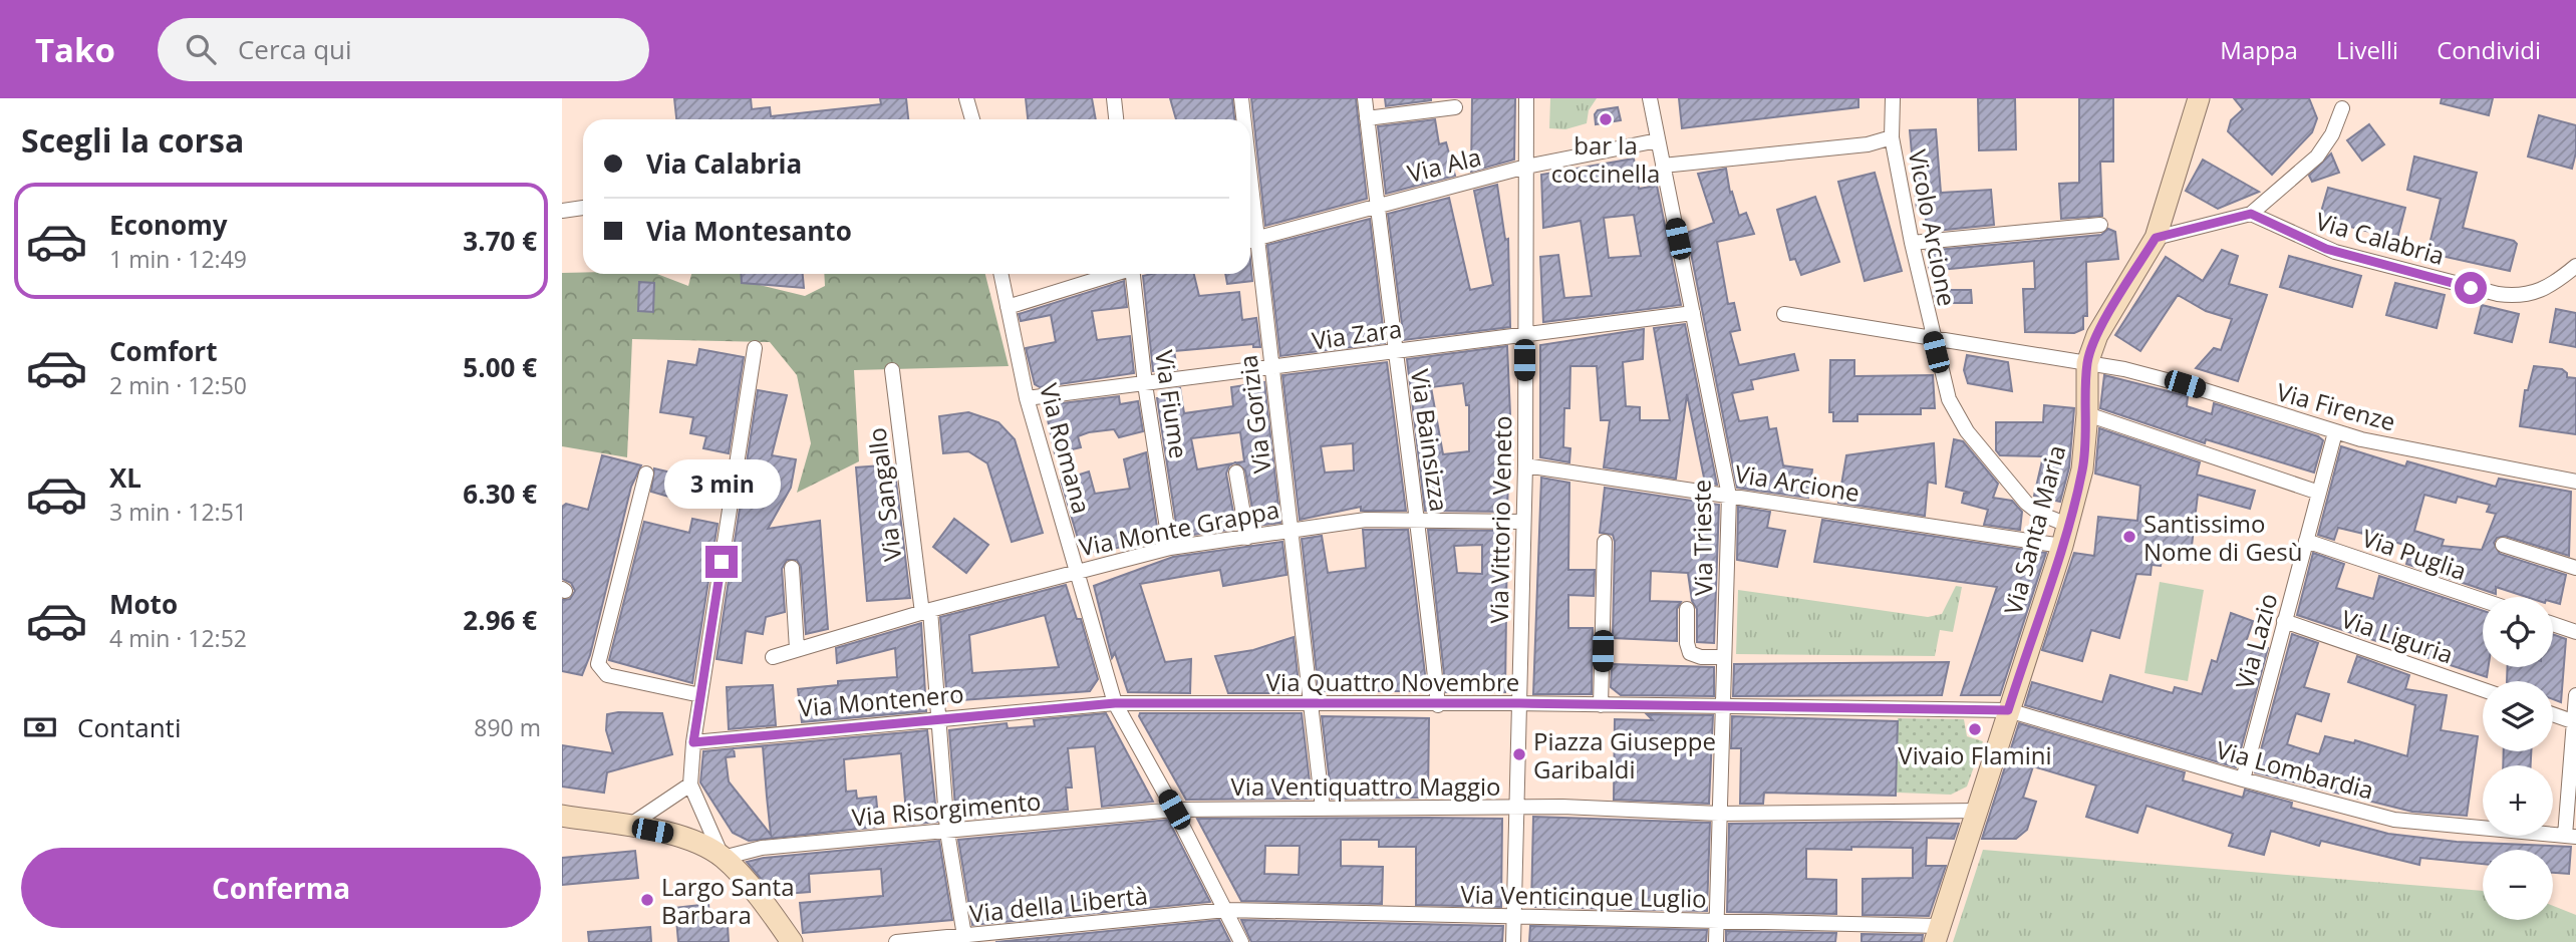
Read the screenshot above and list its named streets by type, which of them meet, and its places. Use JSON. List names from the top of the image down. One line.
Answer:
{"streets":{"main road":["Via Santa Maria"],"street":["Via Ala","Vicolo Arcione","Via Calabria","Via Zara","Via Fiume","Via Firenze","Via Gorizia","Via Bainsizza","Via Romana","Via Arcione","Via Sangallo","Via Vittorio Veneto","Via Monte Grappa","Via Trieste","Via Puglia","Via Liguria","Via Lazio","Via Quattro Novembre","Via Montenero","Via Lombardia","Via Ventiquattro Maggio","Via Risorgimento","Via Venticinque Luglio","Via della Libertà"]},"crossings":[["Via Ala","Via Gorizia"],["Via Ala","Via Bainsizza"],["Via Ala","Via Vittorio Veneto"],["Via Ala","Via Trieste"],["Vicolo Arcione","Via Firenze"],["Vicolo Arcione","Via Santa Maria"],["Via Zara","Via Fiume"],["Via Zara","Via Gorizia"],["Via Zara","Via Bainsizza"],["Via Zara","Via Romana"],["Via Zara","Via Vittorio Veneto"],["Via Zara","Via Trieste"],["Via Fiume","Via Monte Grappa"],["Via Firenze","Via Santa Maria"],["Via Firenze","Via Lazio"],["Via Gorizia","Via Monte Grappa"],["Via Gorizia","Via Quattro Novembre"],["Via Gorizia","Via Ventiquattro Maggio"],["Via Bainsizza","Via Monte Grappa"],["Via Bainsizza","Via Quattro Novembre"],["Via Romana","Via Monte Grappa"],["Via Romana","Via Quattro Novembre"],["Via Romana","Via Montenero"],["Via Romana","Via Ventiquattro Maggio"],["Via Romana","Via Risorgimento"],["Via Romana","Via Venticinque Luglio"],["Via Romana","Via della Libertà"],["Via Arcione","Via Vittorio Veneto"],["Via Arcione","Via Santa Maria"],["Via Arcione","Via Trieste"],["Via Sangallo","Via Monte Grappa"],["Via Sangallo","Via Montenero"],["Via Sangallo","Via Risorgimento"],["Via Sangallo","Via della Libertà"],["Via Vittorio Veneto","Via Monte Grappa"],["Via Vittorio Veneto","Via Quattro Novembre"],["Via Vittorio Veneto","Via Ventiquattro Maggio"],["Via Vittorio Veneto","Via Venticinque Luglio"],["Via Santa Maria","Via Quattro Novembre"],["Via Santa Maria","Via Lombardia"],["Via Santa Maria","Via Ventiquattro Maggio"],["Via Santa Maria","Via Venticinque Luglio"],["Via Trieste","Via Quattro Novembre"],["Via Trieste","Via Ventiquattro Maggio"],["Via Trieste","Via Venticinque Luglio"],["Via Puglia","Via Lazio"],["Via Liguria","Via Lazio"],["Via Lazio","Via Lombardia"],["Via Quattro Novembre","Via Montenero"],["Via Quattro Novembre","Via Lombardia"],["Via Ventiquattro Maggio","Via Risorgimento"],["Via Venticinque Luglio","Via della Libertà"]],"places":["bar la coccinella","Santissimo Nome di Gesù","Vivaio Flamini","Piazza Giuseppe Garibaldi","Largo Santa Barbara"],"page":{"header":"Tako","search":"Cerca qui","nav":["Mappa","Livelli","Condividi"],"heading":"Scegli la corsa","banner":["Via Calabria","Via Montesanto"],"list":[{"name":"Economy","note":"1 min · 12:49","value":"3.70 €"},{"name":"Comfort","note":"2 min · 12:50","value":"5.00 €"},{"name":"XL","note":"3 min · 12:51","value":"6.30 €"},{"name":"Moto","note":"4 min · 12:52","value":"2.96 €"}],"bubble":"3 min","map_buttons":["+","−"],"pay":["Contanti","890 m"],"buttons":"Conferma"}}
